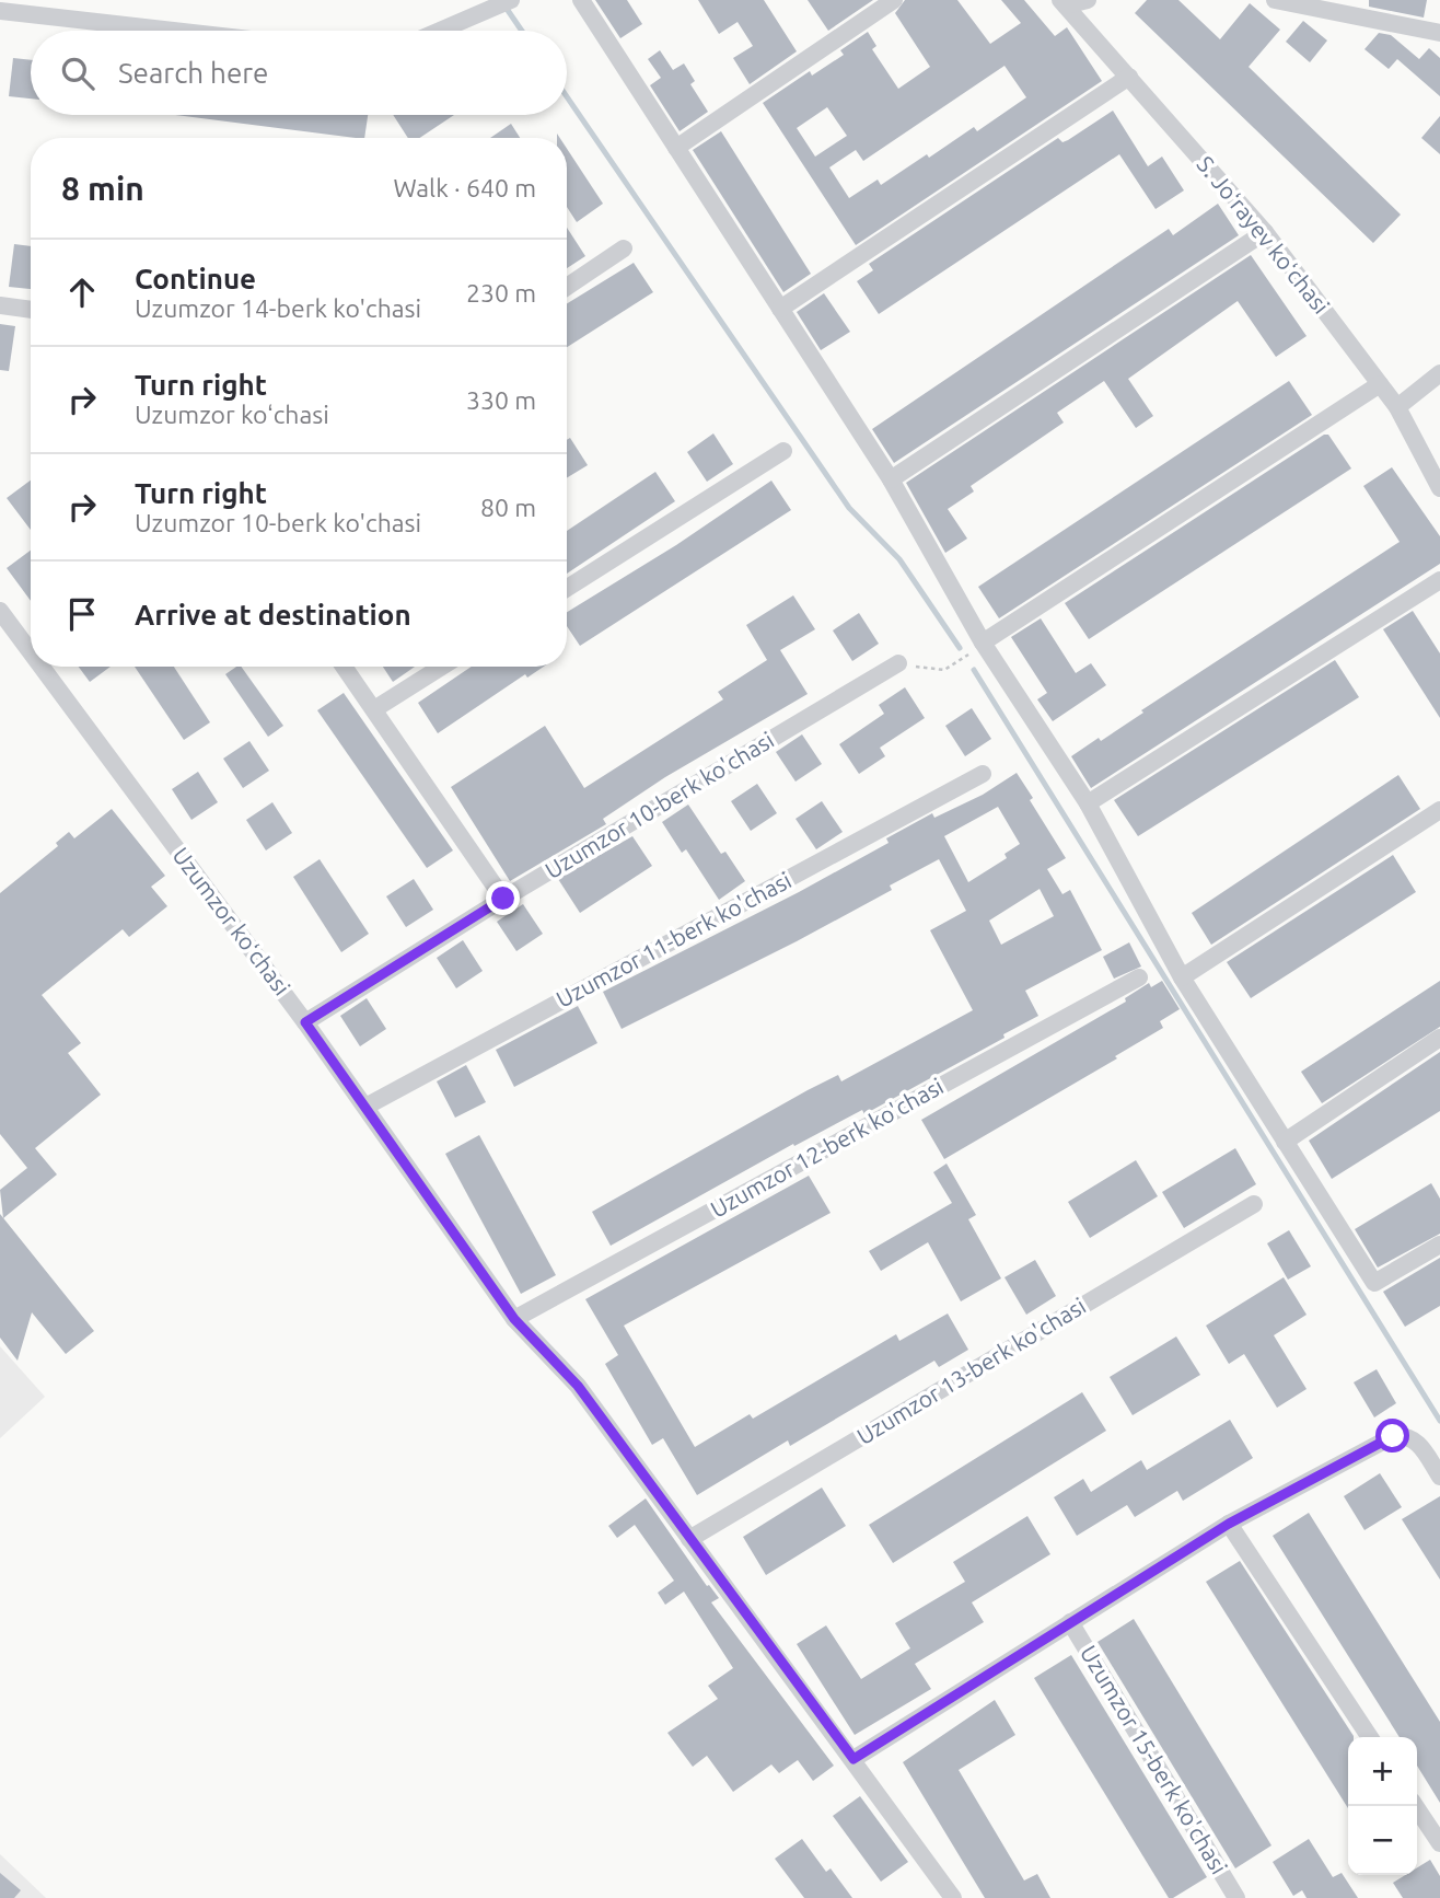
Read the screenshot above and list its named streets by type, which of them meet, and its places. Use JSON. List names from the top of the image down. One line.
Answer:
{"streets":{"street":["S. Joʻrayev koʻchasi","Uzumzor 10-berk ko'chasi","Uzumzor koʻchasi","Uzumzor 11-berk ko'chasi","Uzumzor 12-berk ko'chasi","Uzumzor 13-berk ko'chasi","Uzumzor 15-berk ko'chasi"]},"crossings":[["Uzumzor 10-berk ko'chasi","Uzumzor koʻchasi"],["Uzumzor koʻchasi","Uzumzor 11-berk ko'chasi"],["Uzumzor koʻchasi","Uzumzor 12-berk ko'chasi"],["Uzumzor koʻchasi","Uzumzor 13-berk ko'chasi"]],"page":{"search":"Search here","heading":["8 min","Walk · 640 m"],"list":[["Continue","Uzumzor 14-berk ko'chasi","230 m"],["Turn right","Uzumzor koʻchasi","330 m"],["Turn right","Uzumzor 10-berk ko'chasi","80 m"],"Arrive at destination"],"map_buttons":["+","−"]}}
